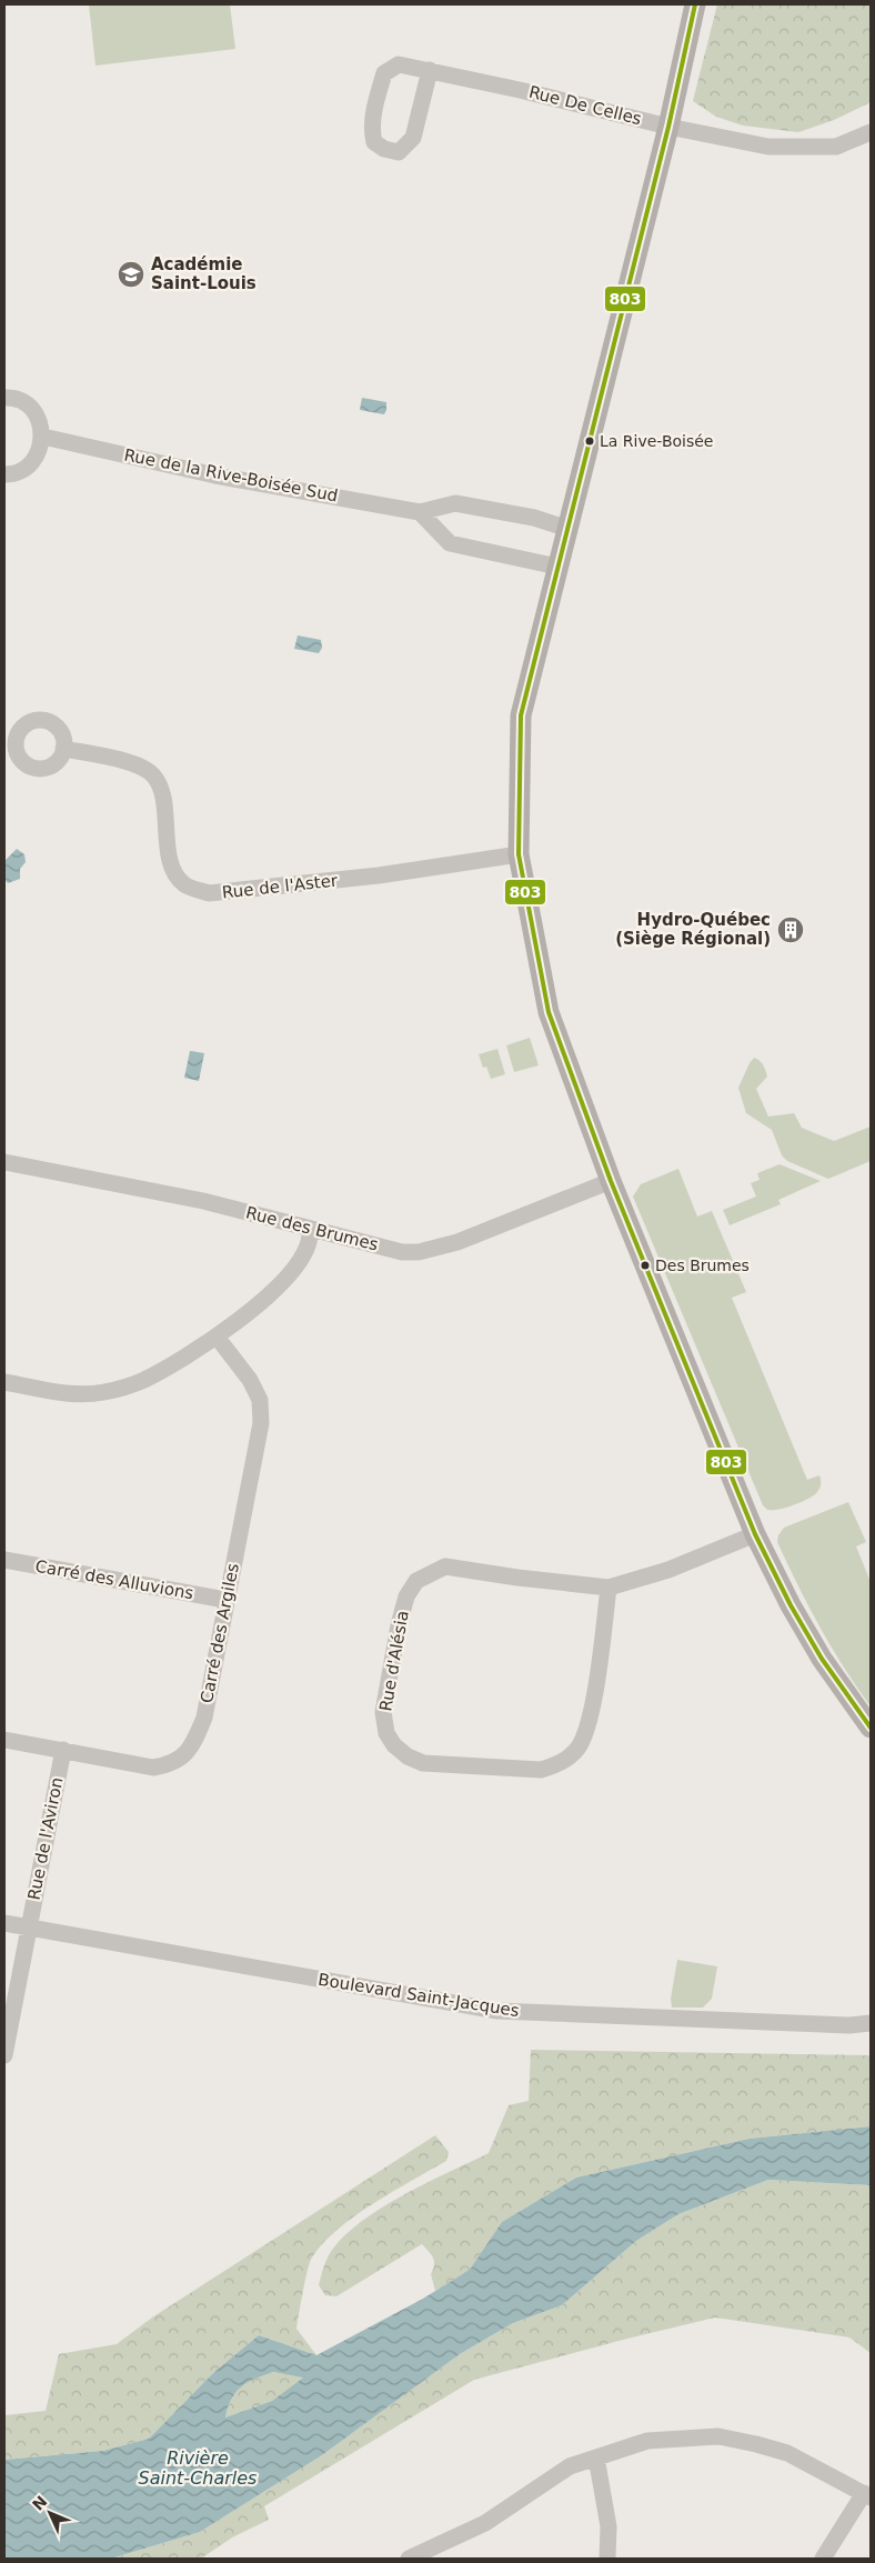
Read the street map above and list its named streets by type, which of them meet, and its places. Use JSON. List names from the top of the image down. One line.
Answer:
{"streets":{"street":["Rue De Celles","Rue de la Rive-Boisée Sud","Rue de l'Aster","Rue des Brumes","Carré des Alluvions","Carré des Argiles","Rue d'Alésia","Rue de l'Aviron","Boulevard Saint-Jacques"]},"crossings":[["Carré des Alluvions","Carré des Argiles"],["Carré des Argiles","Rue de l'Aviron"],["Rue de l'Aviron","Boulevard Saint-Jacques"]],"water":["Rivière Saint-Charles"],"places":{"school or university":["Académie Saint-Louis"],"other":["La Rive-Boisée","Des Brumes"],"building":["Hydro-Québec (Siège Régional)"]},"lines":["transit line 803"],"north":"top left"}
